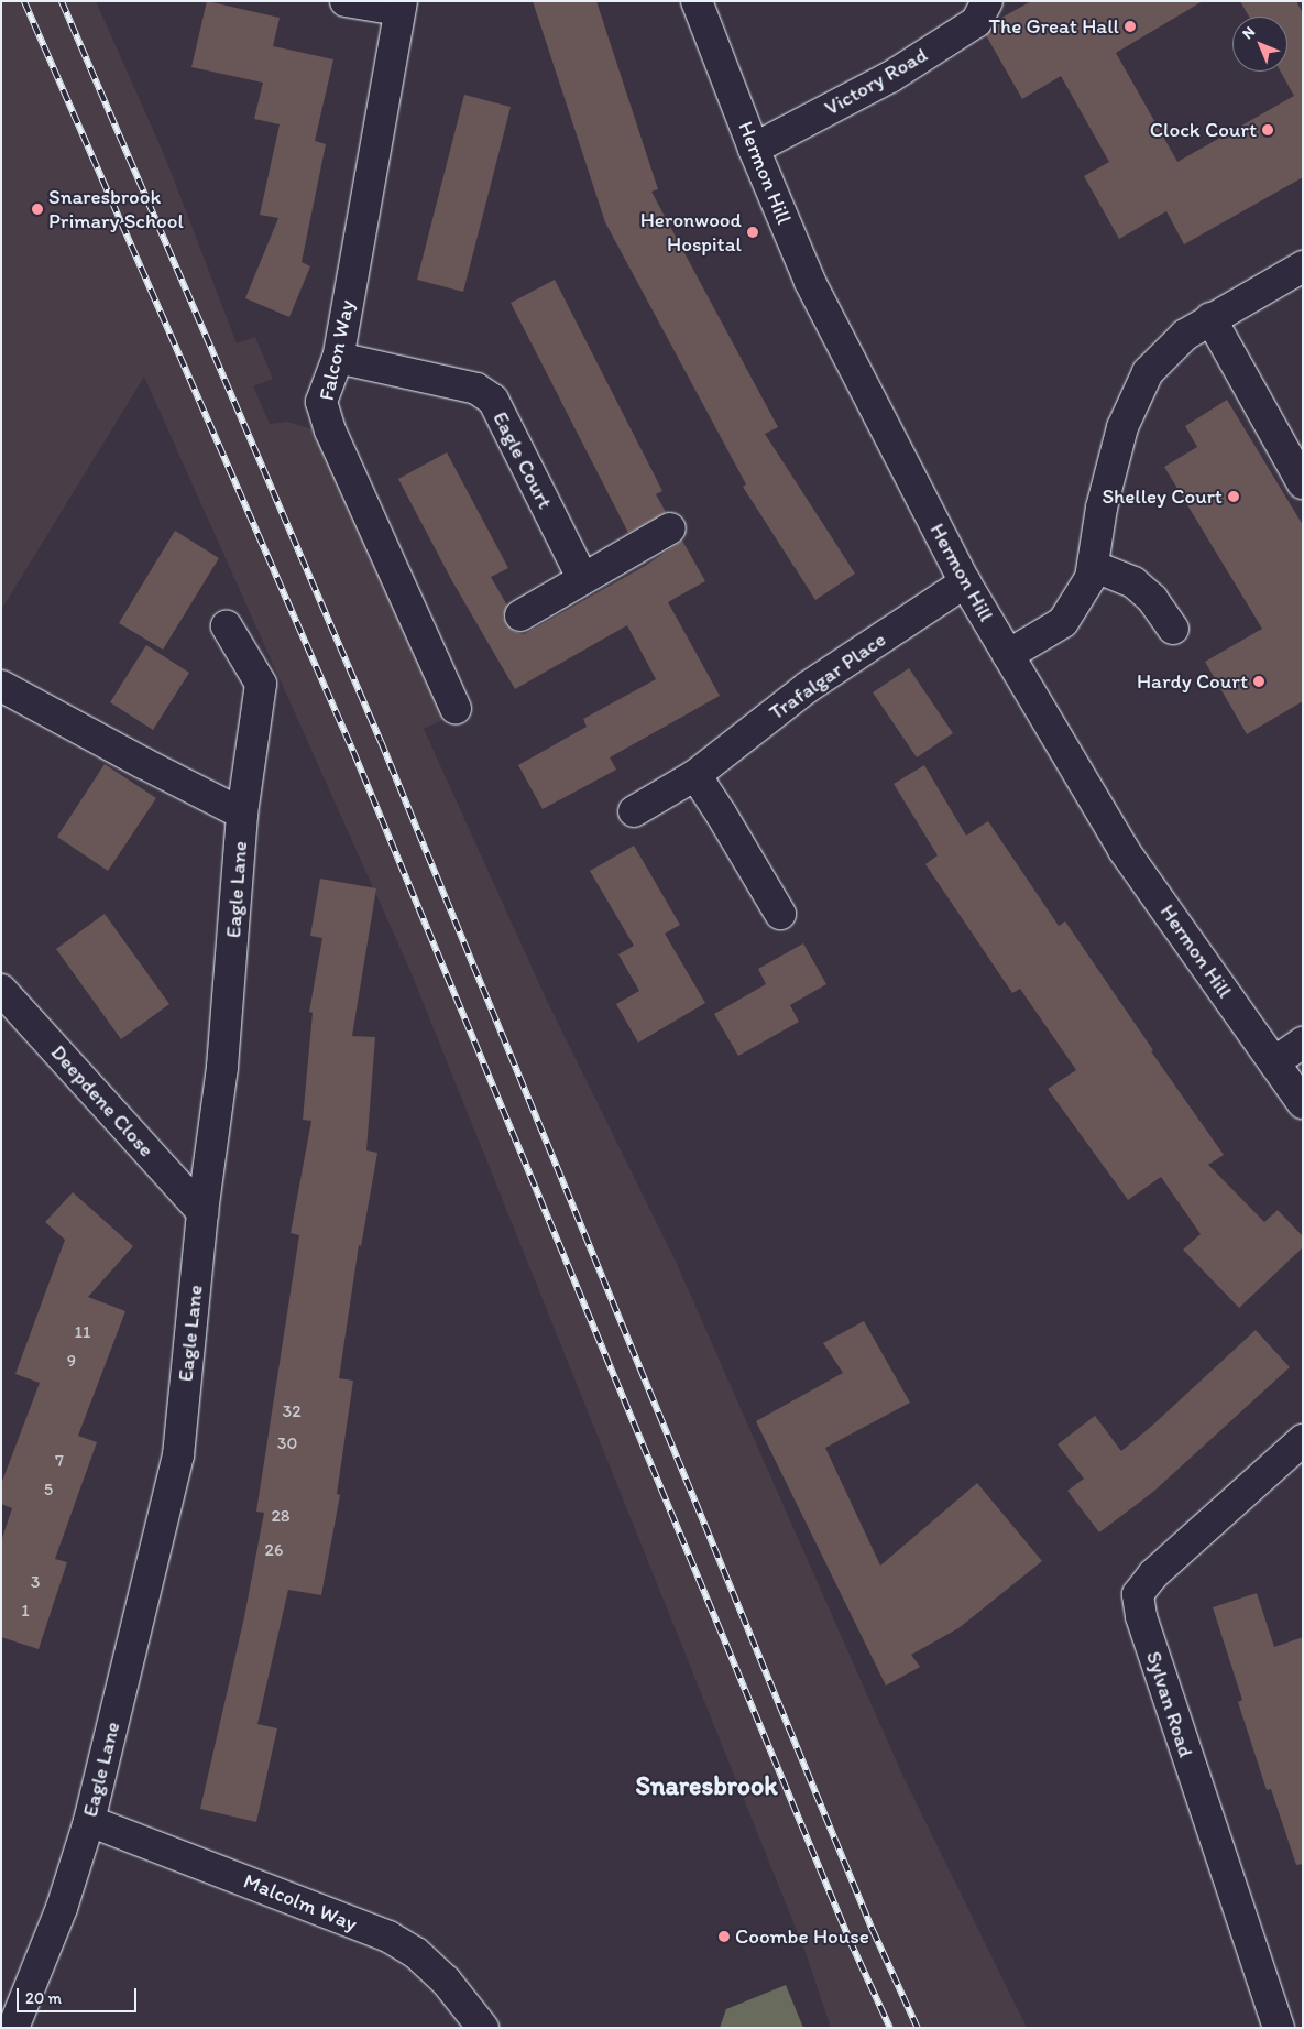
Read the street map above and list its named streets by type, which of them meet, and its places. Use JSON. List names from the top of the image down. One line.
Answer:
{"streets":{"street":["Victory Road","Hermon Hill","Falcon Way","Eagle Court","Trafalgar Place","Eagle Lane","Deepdene Close","Sylvan Road","Malcolm Way"]},"crossings":[["Victory Road","Hermon Hill"],["Hermon Hill","Trafalgar Place"],["Falcon Way","Eagle Court"],["Eagle Lane","Deepdene Close"],["Eagle Lane","Malcolm Way"]],"districts":["Snaresbrook"],"places":["The Great Hall","Clock Court","Snaresbrook Primary School","Heronwood Hospital","Shelley Court","Hardy Court","Coombe House"],"house_numbers":["11","9","32","30","7","5","28","26","3","1"],"scale_bar":"20 m","north":"top left"}
